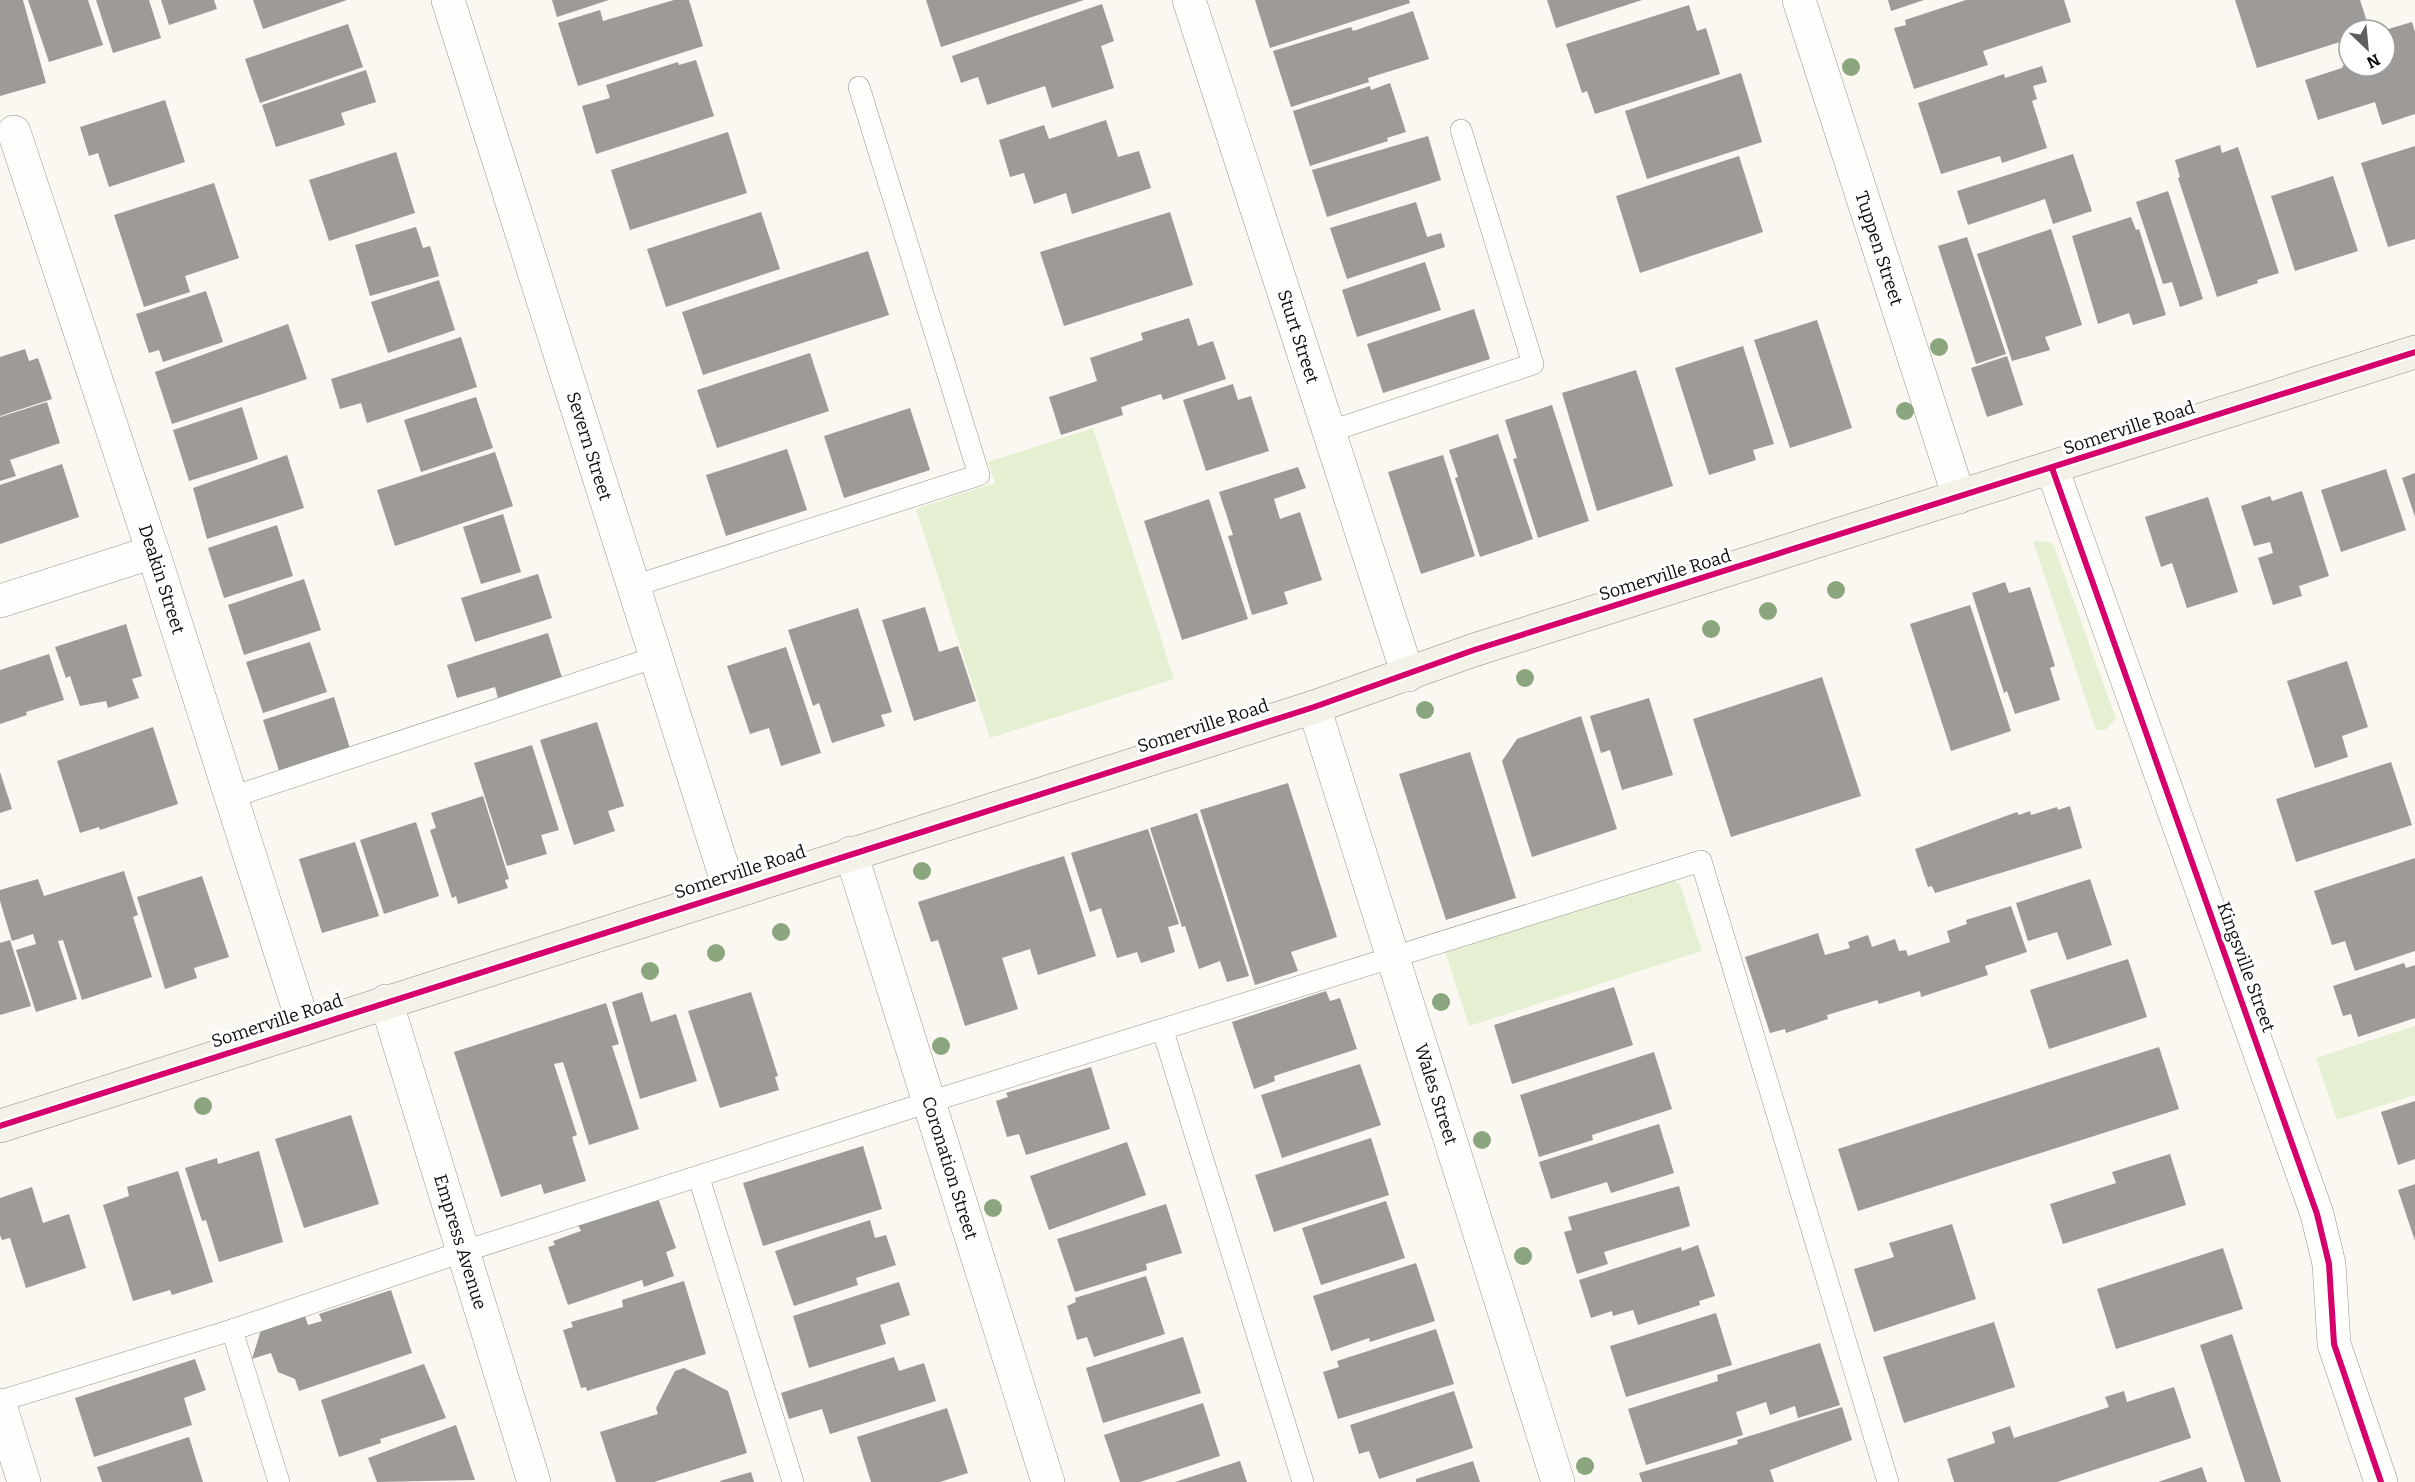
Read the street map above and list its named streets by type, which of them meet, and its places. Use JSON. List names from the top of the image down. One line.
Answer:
{"streets":{"main road":["Somerville Road"],"street":["Tuppen Street","Sturt Street","Severn Street","Deakin Street","Kingsville Street","Wales Street","Coronation Street","Empress Avenue"]},"crossings":[["Tuppen Street","Somerville Road"],["Sturt Street","Somerville Road"],["Somerville Road","Severn Street"],["Somerville Road","Deakin Street"],["Somerville Road","Kingsville Street"],["Somerville Road","Wales Street"],["Somerville Road","Coronation Street"],["Somerville Road","Empress Avenue"]],"north":"bottom right"}
